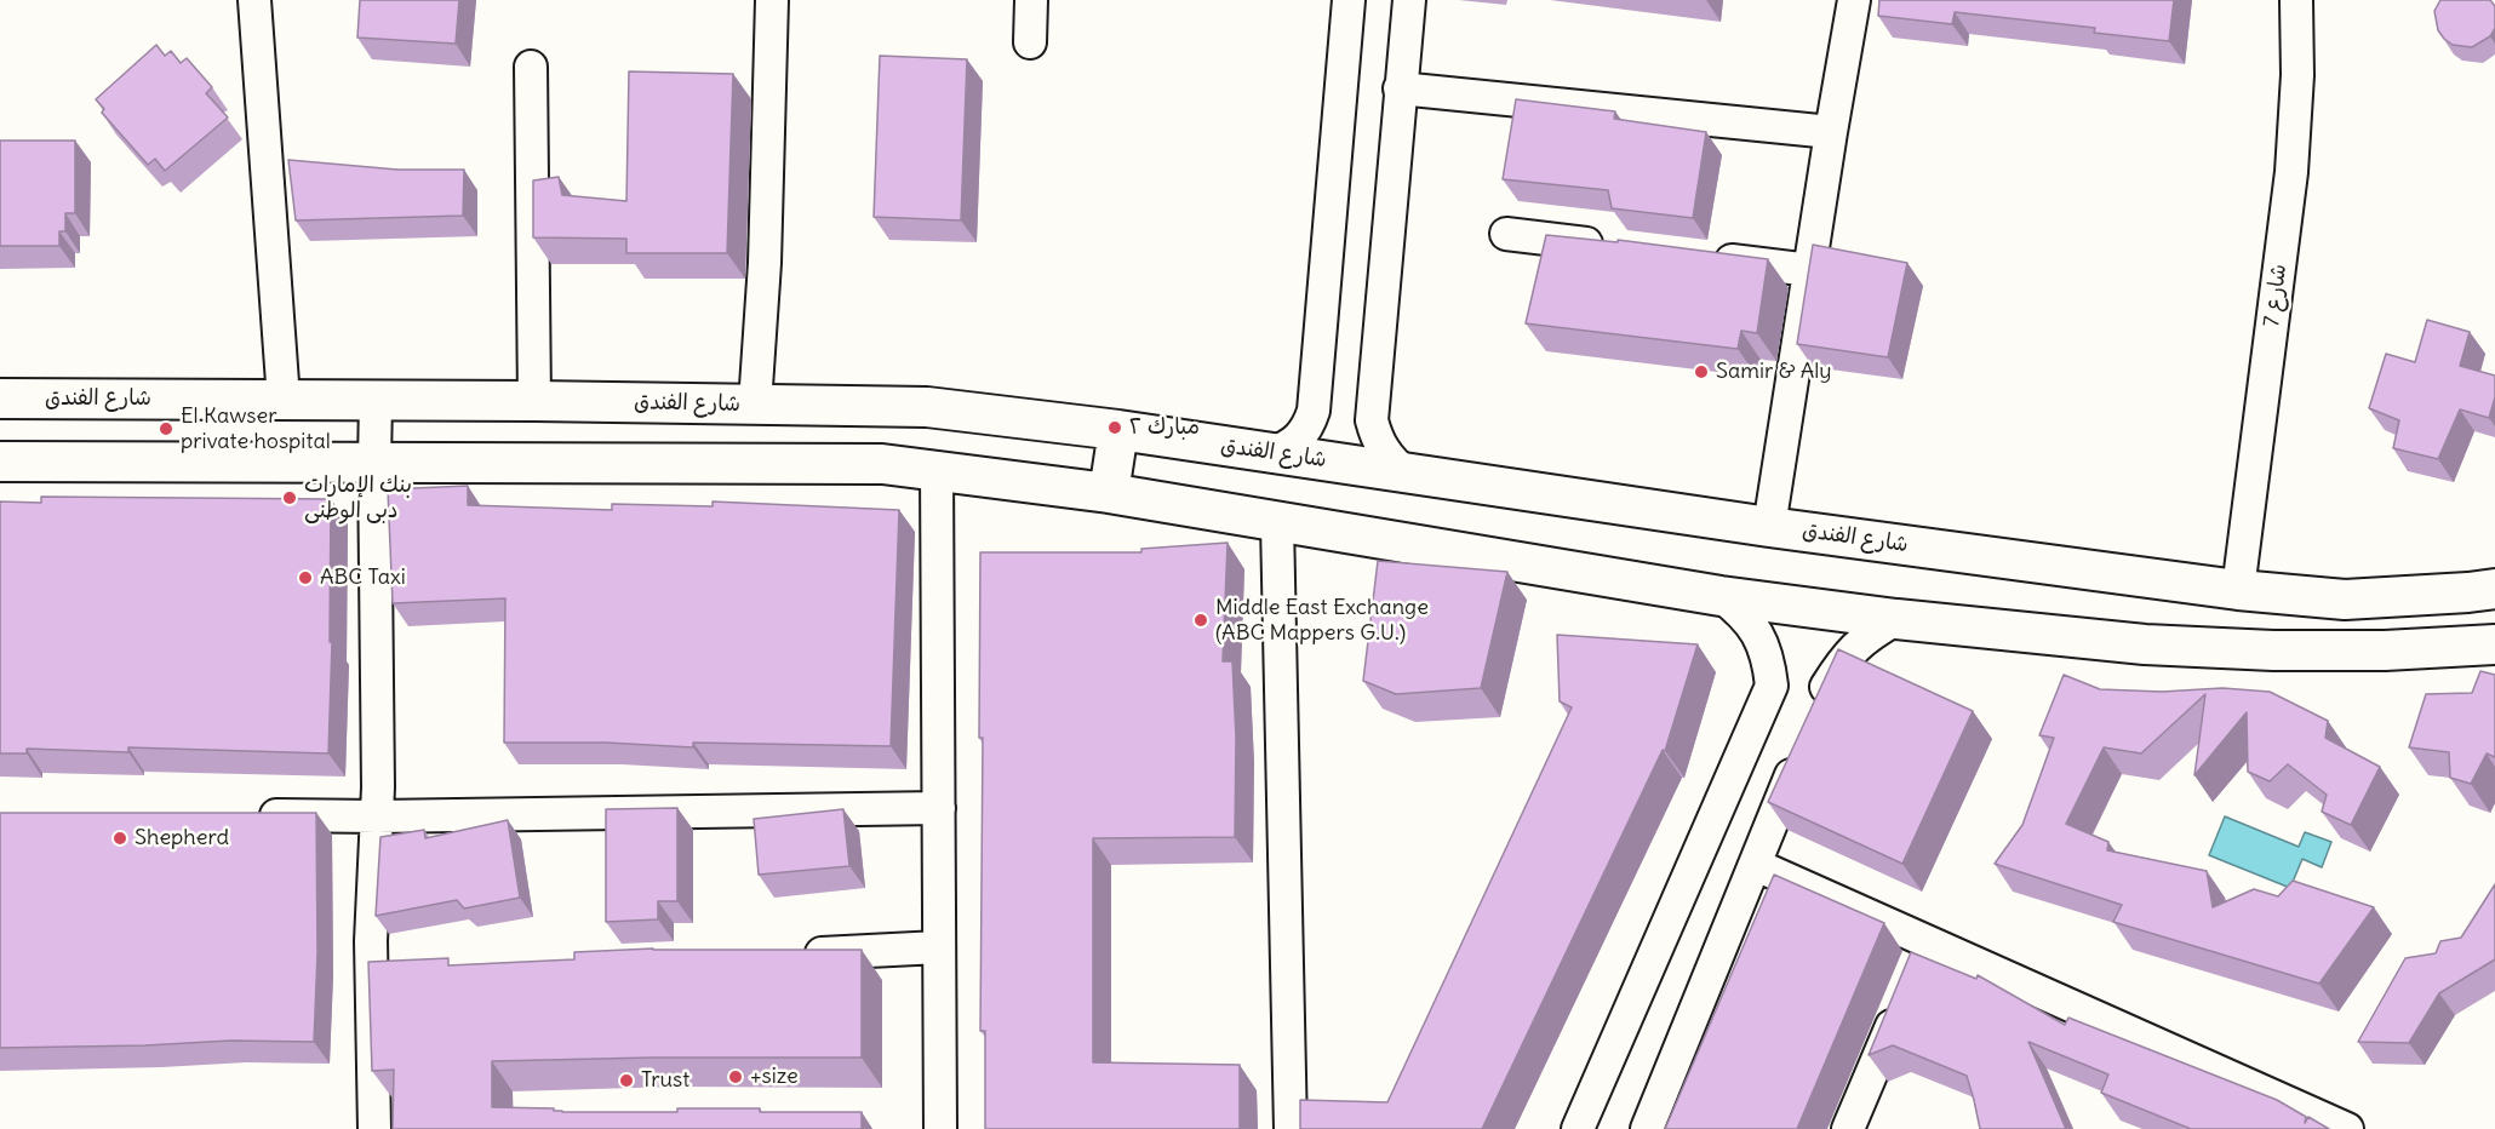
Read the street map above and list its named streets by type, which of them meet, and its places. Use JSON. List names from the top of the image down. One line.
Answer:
{"streets":{"street":["شارع 7","شارع الفندق"]},"crossings":[["شارع 7","شارع الفندق"]],"places":["Samir & Aly","مبارك ٢","El Kawser private hospital","بنك الإمارات دبى الوطنى","ABC Taxi","Middle East Exchange (ABC Mappers G.U.)","Shepherd","+size","Trust"]}
